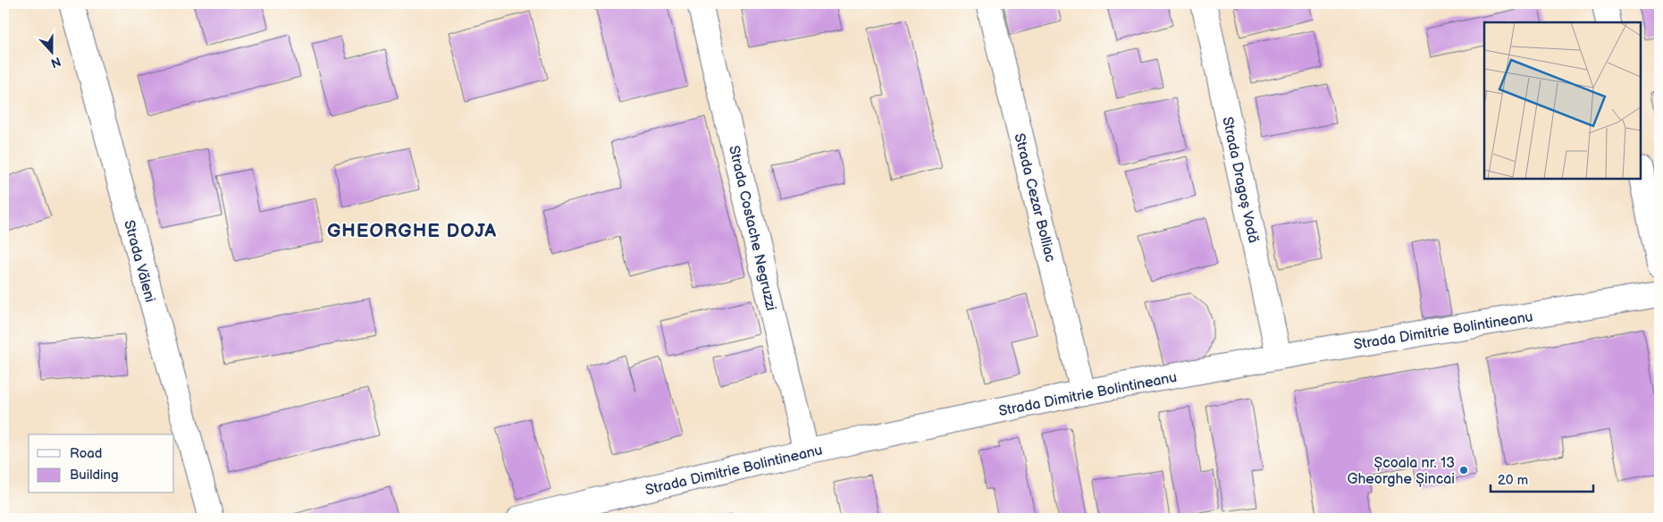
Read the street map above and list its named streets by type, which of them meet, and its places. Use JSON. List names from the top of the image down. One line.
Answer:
{"streets":{"street":["Strada Dragoș Vodă","Strada Cezar Bolliac","Strada Costache Negruzzi","Strada Văleni","Strada Dimitrie Bolintineanu"]},"crossings":[["Strada Dragoș Vodă","Strada Dimitrie Bolintineanu"],["Strada Cezar Bolliac","Strada Dimitrie Bolintineanu"],["Strada Costache Negruzzi","Strada Dimitrie Bolintineanu"]],"districts":["GHEORGHE DOJA"],"places":["Școala nr. 13 Gheorghe Șincai"],"legend":["Road","Building"],"scale_bar":"20 m","north":"bottom"}
